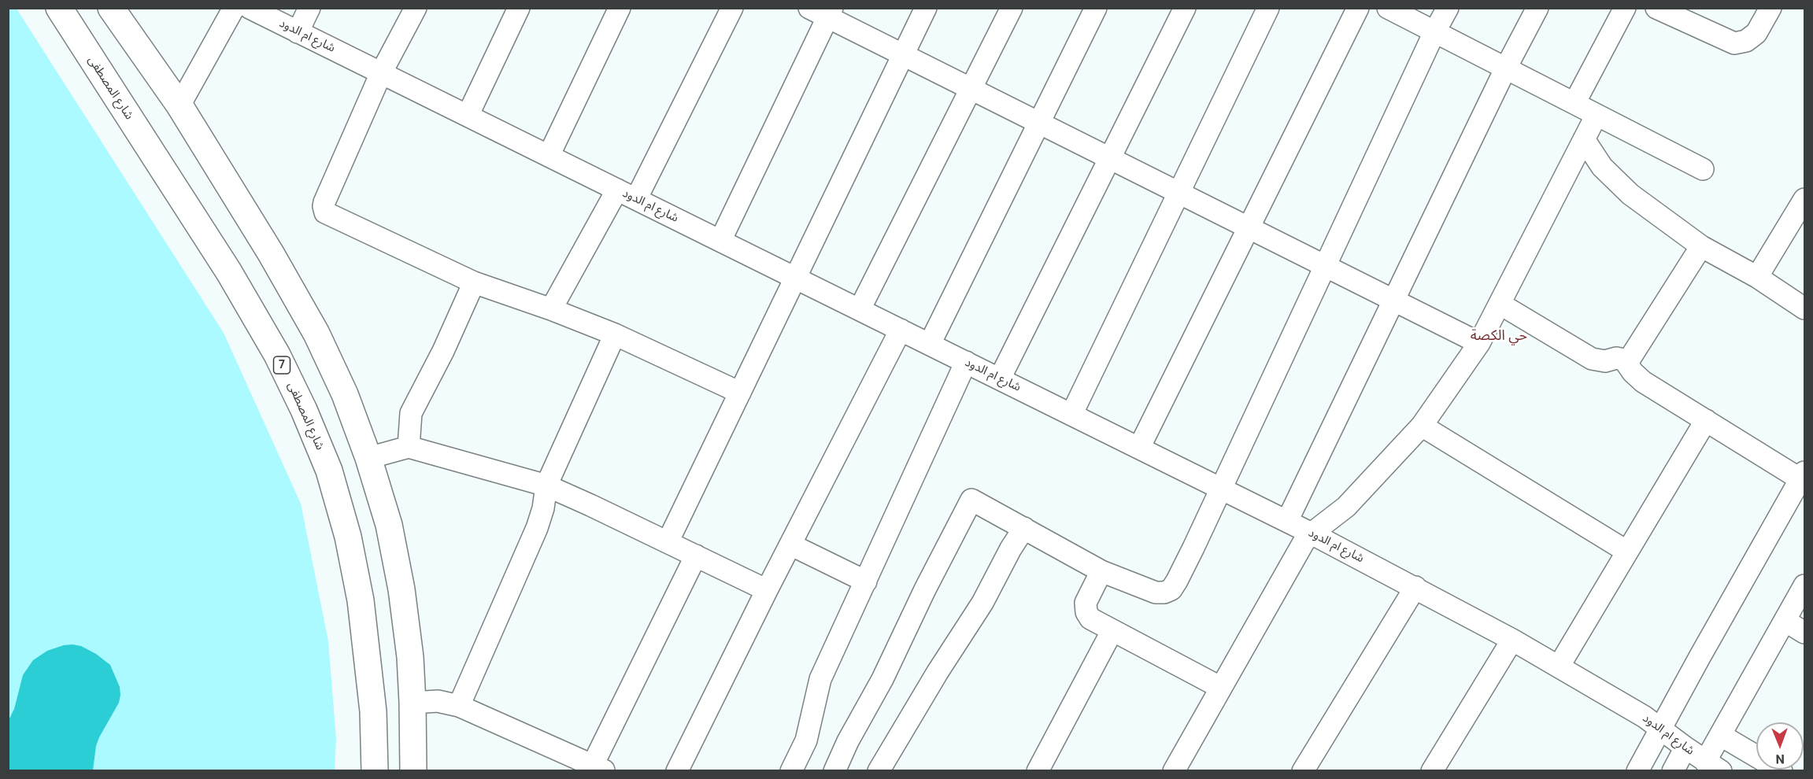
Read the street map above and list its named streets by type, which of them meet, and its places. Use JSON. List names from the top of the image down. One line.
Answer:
{"streets":{"highway":["شارع المصطفى","7"],"street":["شارع ام الدود"]},"districts":["حي الكصة"],"north":"bottom"}
